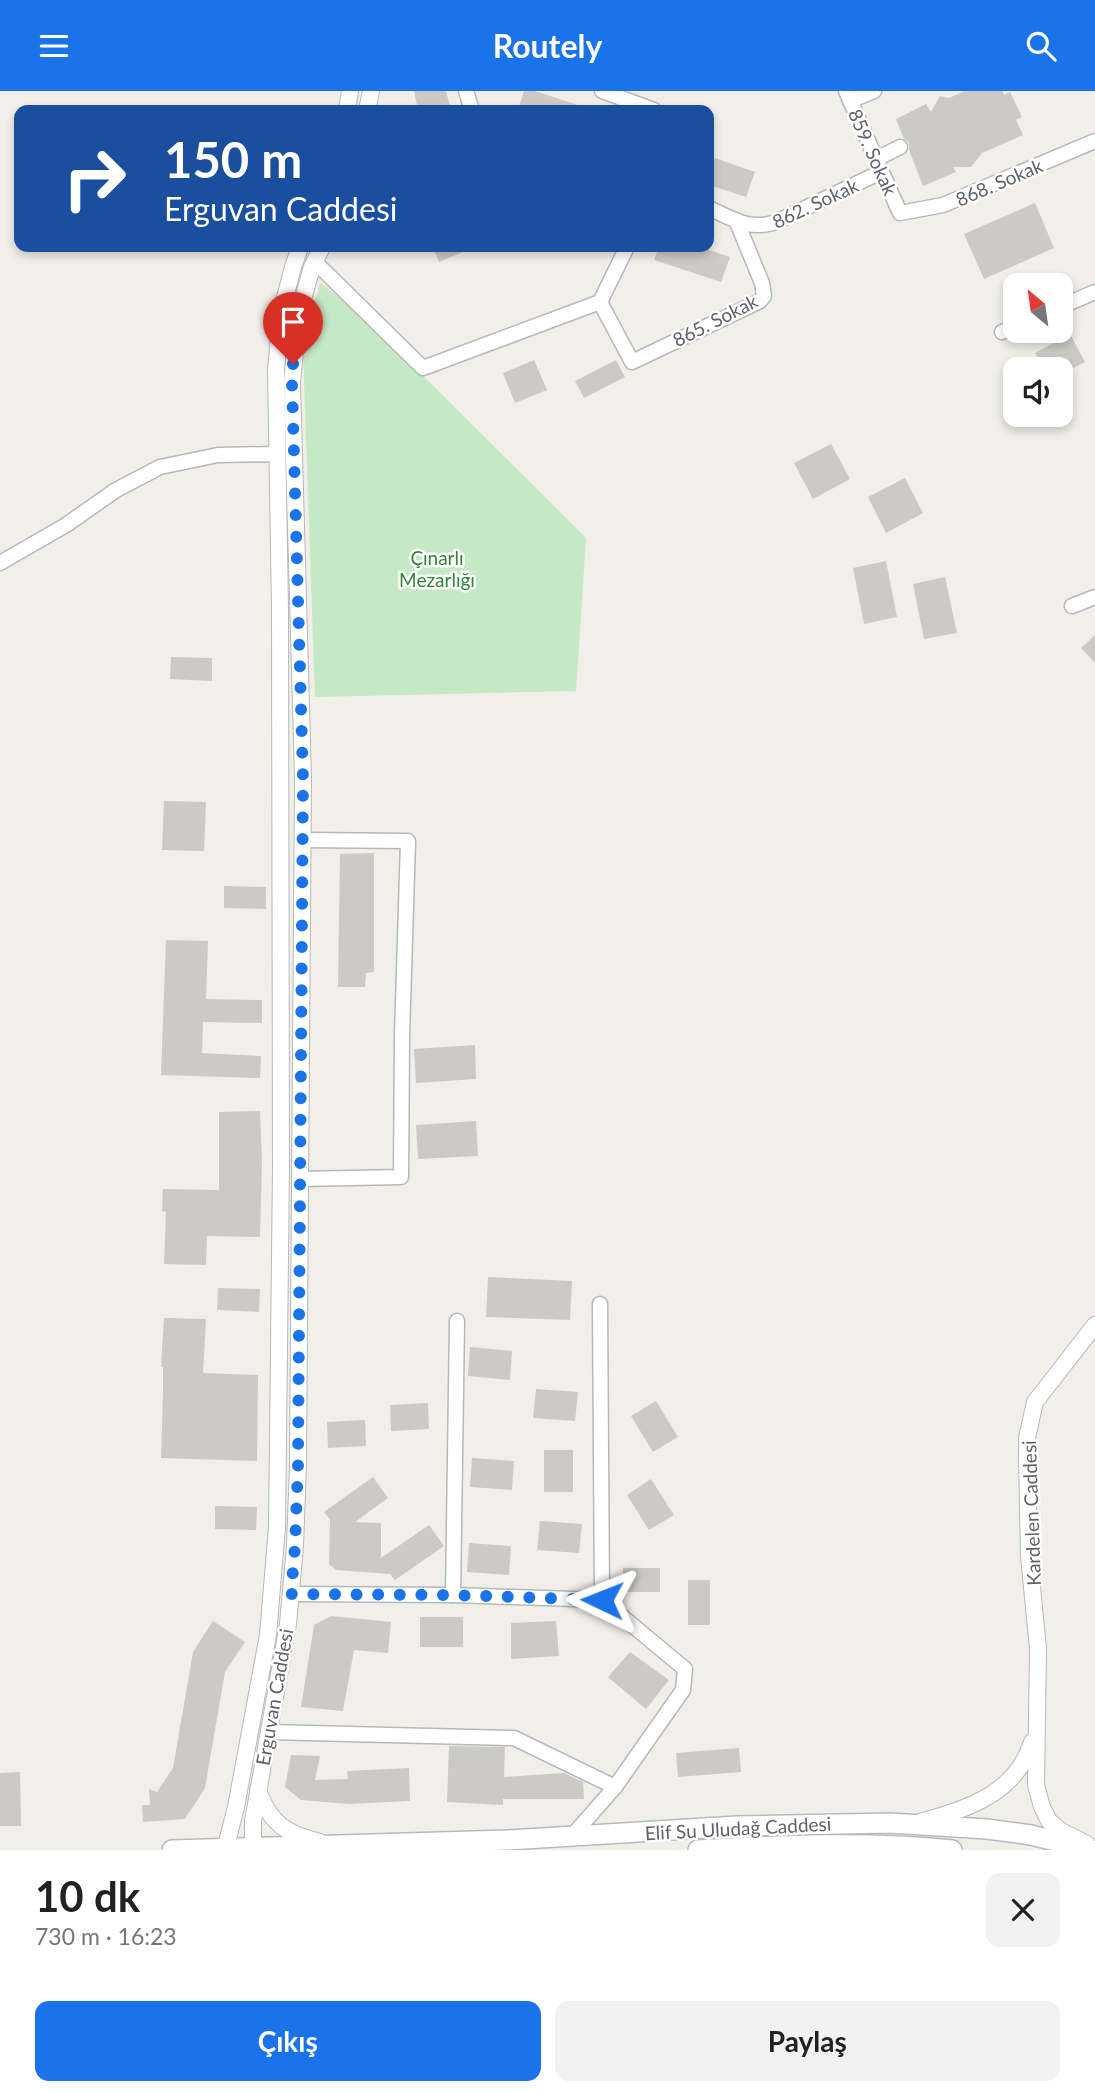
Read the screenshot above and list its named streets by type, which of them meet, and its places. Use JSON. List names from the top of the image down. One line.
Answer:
{"streets":{"main road":["Elif Su Uludağ Caddesi"],"street":["859. Sokak","868. Sokak","862. Sokak","865. Sokak","Kardelen Caddesi","Erguvan Caddesi"]},"crossings":[["859. Sokak","868. Sokak"],["859. Sokak","862. Sokak"],["862. Sokak","865. Sokak"],["Kardelen Caddesi","Elif Su Uludağ Caddesi"],["Erguvan Caddesi","Elif Su Uludağ Caddesi"]],"parks":["Çınarlı Mezarlığı"],"north":"top left","page":{"header":"Routely","turn":["150 m","Erguvan Caddesi"],"heading":["10 dk","730 m · 16:23"],"buttons":["Çıkış","Paylaş"]}}
